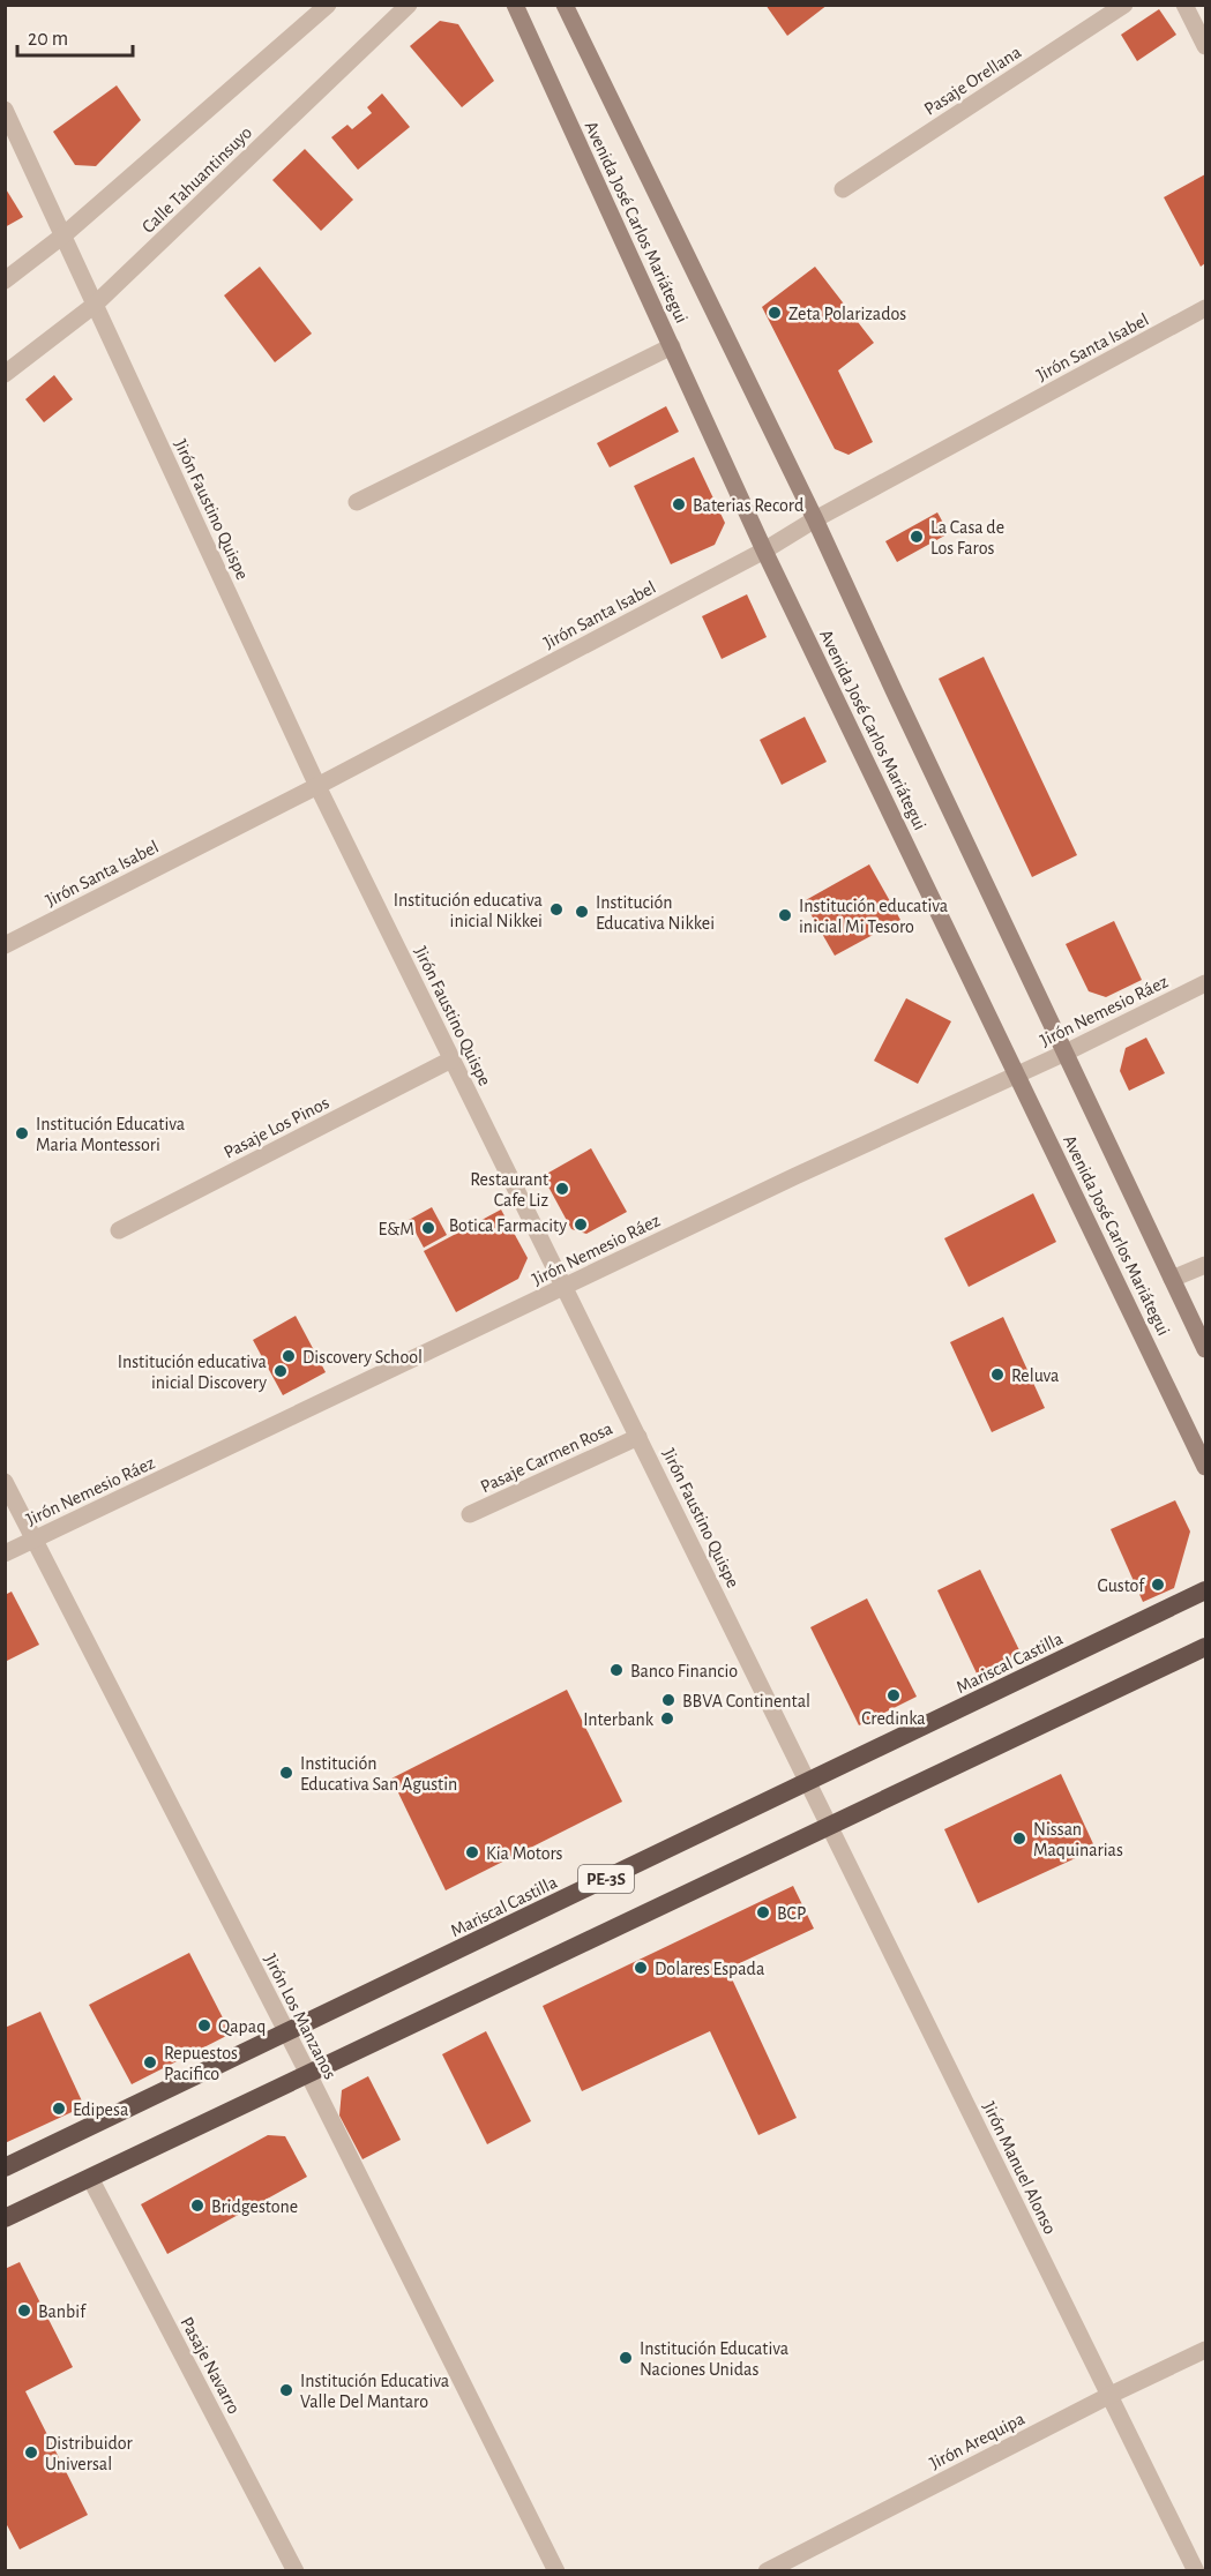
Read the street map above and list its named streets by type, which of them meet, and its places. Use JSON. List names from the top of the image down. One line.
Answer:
{"streets":{"highway":["Mariscal Castilla","PE-3S"],"main road":["Avenida José Carlos Mariátegui"],"street":["Pasaje Orellana","Calle Tahuantinsuyo","Jirón Santa Isabel","Jirón Faustino Quispe","Jirón Nemesio Ráez","Pasaje Los Pinos","Pasaje Carmen Rosa","Jirón Los Manzanos","Jirón Manuel Alonso","Pasaje Navarro","Jirón Arequipa"]},"crossings":[["Calle Tahuantinsuyo","Jirón Faustino Quispe"],["Avenida José Carlos Mariátegui","Jirón Santa Isabel"],["Avenida José Carlos Mariátegui","Jirón Nemesio Ráez"],["Jirón Santa Isabel","Jirón Faustino Quispe"],["Jirón Faustino Quispe","Jirón Nemesio Ráez"],["Jirón Faustino Quispe","Pasaje Los Pinos"],["Jirón Faustino Quispe","Pasaje Carmen Rosa"],["Jirón Faustino Quispe","Mariscal Castilla"],["Jirón Faustino Quispe","Jirón Manuel Alonso"],["Jirón Nemesio Ráez","Jirón Los Manzanos"],["Mariscal Castilla","Jirón Los Manzanos"],["Mariscal Castilla","Jirón Manuel Alonso"],["PE-3S","Jirón Los Manzanos"],["PE-3S","Jirón Manuel Alonso"],["PE-3S","Pasaje Navarro"],["Jirón Manuel Alonso","Jirón Arequipa"]],"places":["Zeta Polarizados","Baterias Record","La Casa de Los Faros","Institución educativa inicial Nikkei","Institución Educativa Nikkei","Institución educativa inicial Mi Tesoro","Institución Educativa Maria Montessori","Restaurant Cafe Liz","Botica Farmacity","E&M","Discovery School","Institución educativa inicial Discovery","Reluva","Gustof","Banco Financio","Credinka","BBVA Continental","Interbank","Institución Educativa San Agustin","Nissan Maquinarias","Kia Motors","BCP","Dolares Espada","Qapaq","Repuestos Pacifico","Edipesa","Bridgestone","Banbif","Institución Educativa Naciones Unidas","Institución Educativa Valle Del Mantaro","Distribuidor Universal"],"scale_bar":"20 m"}
